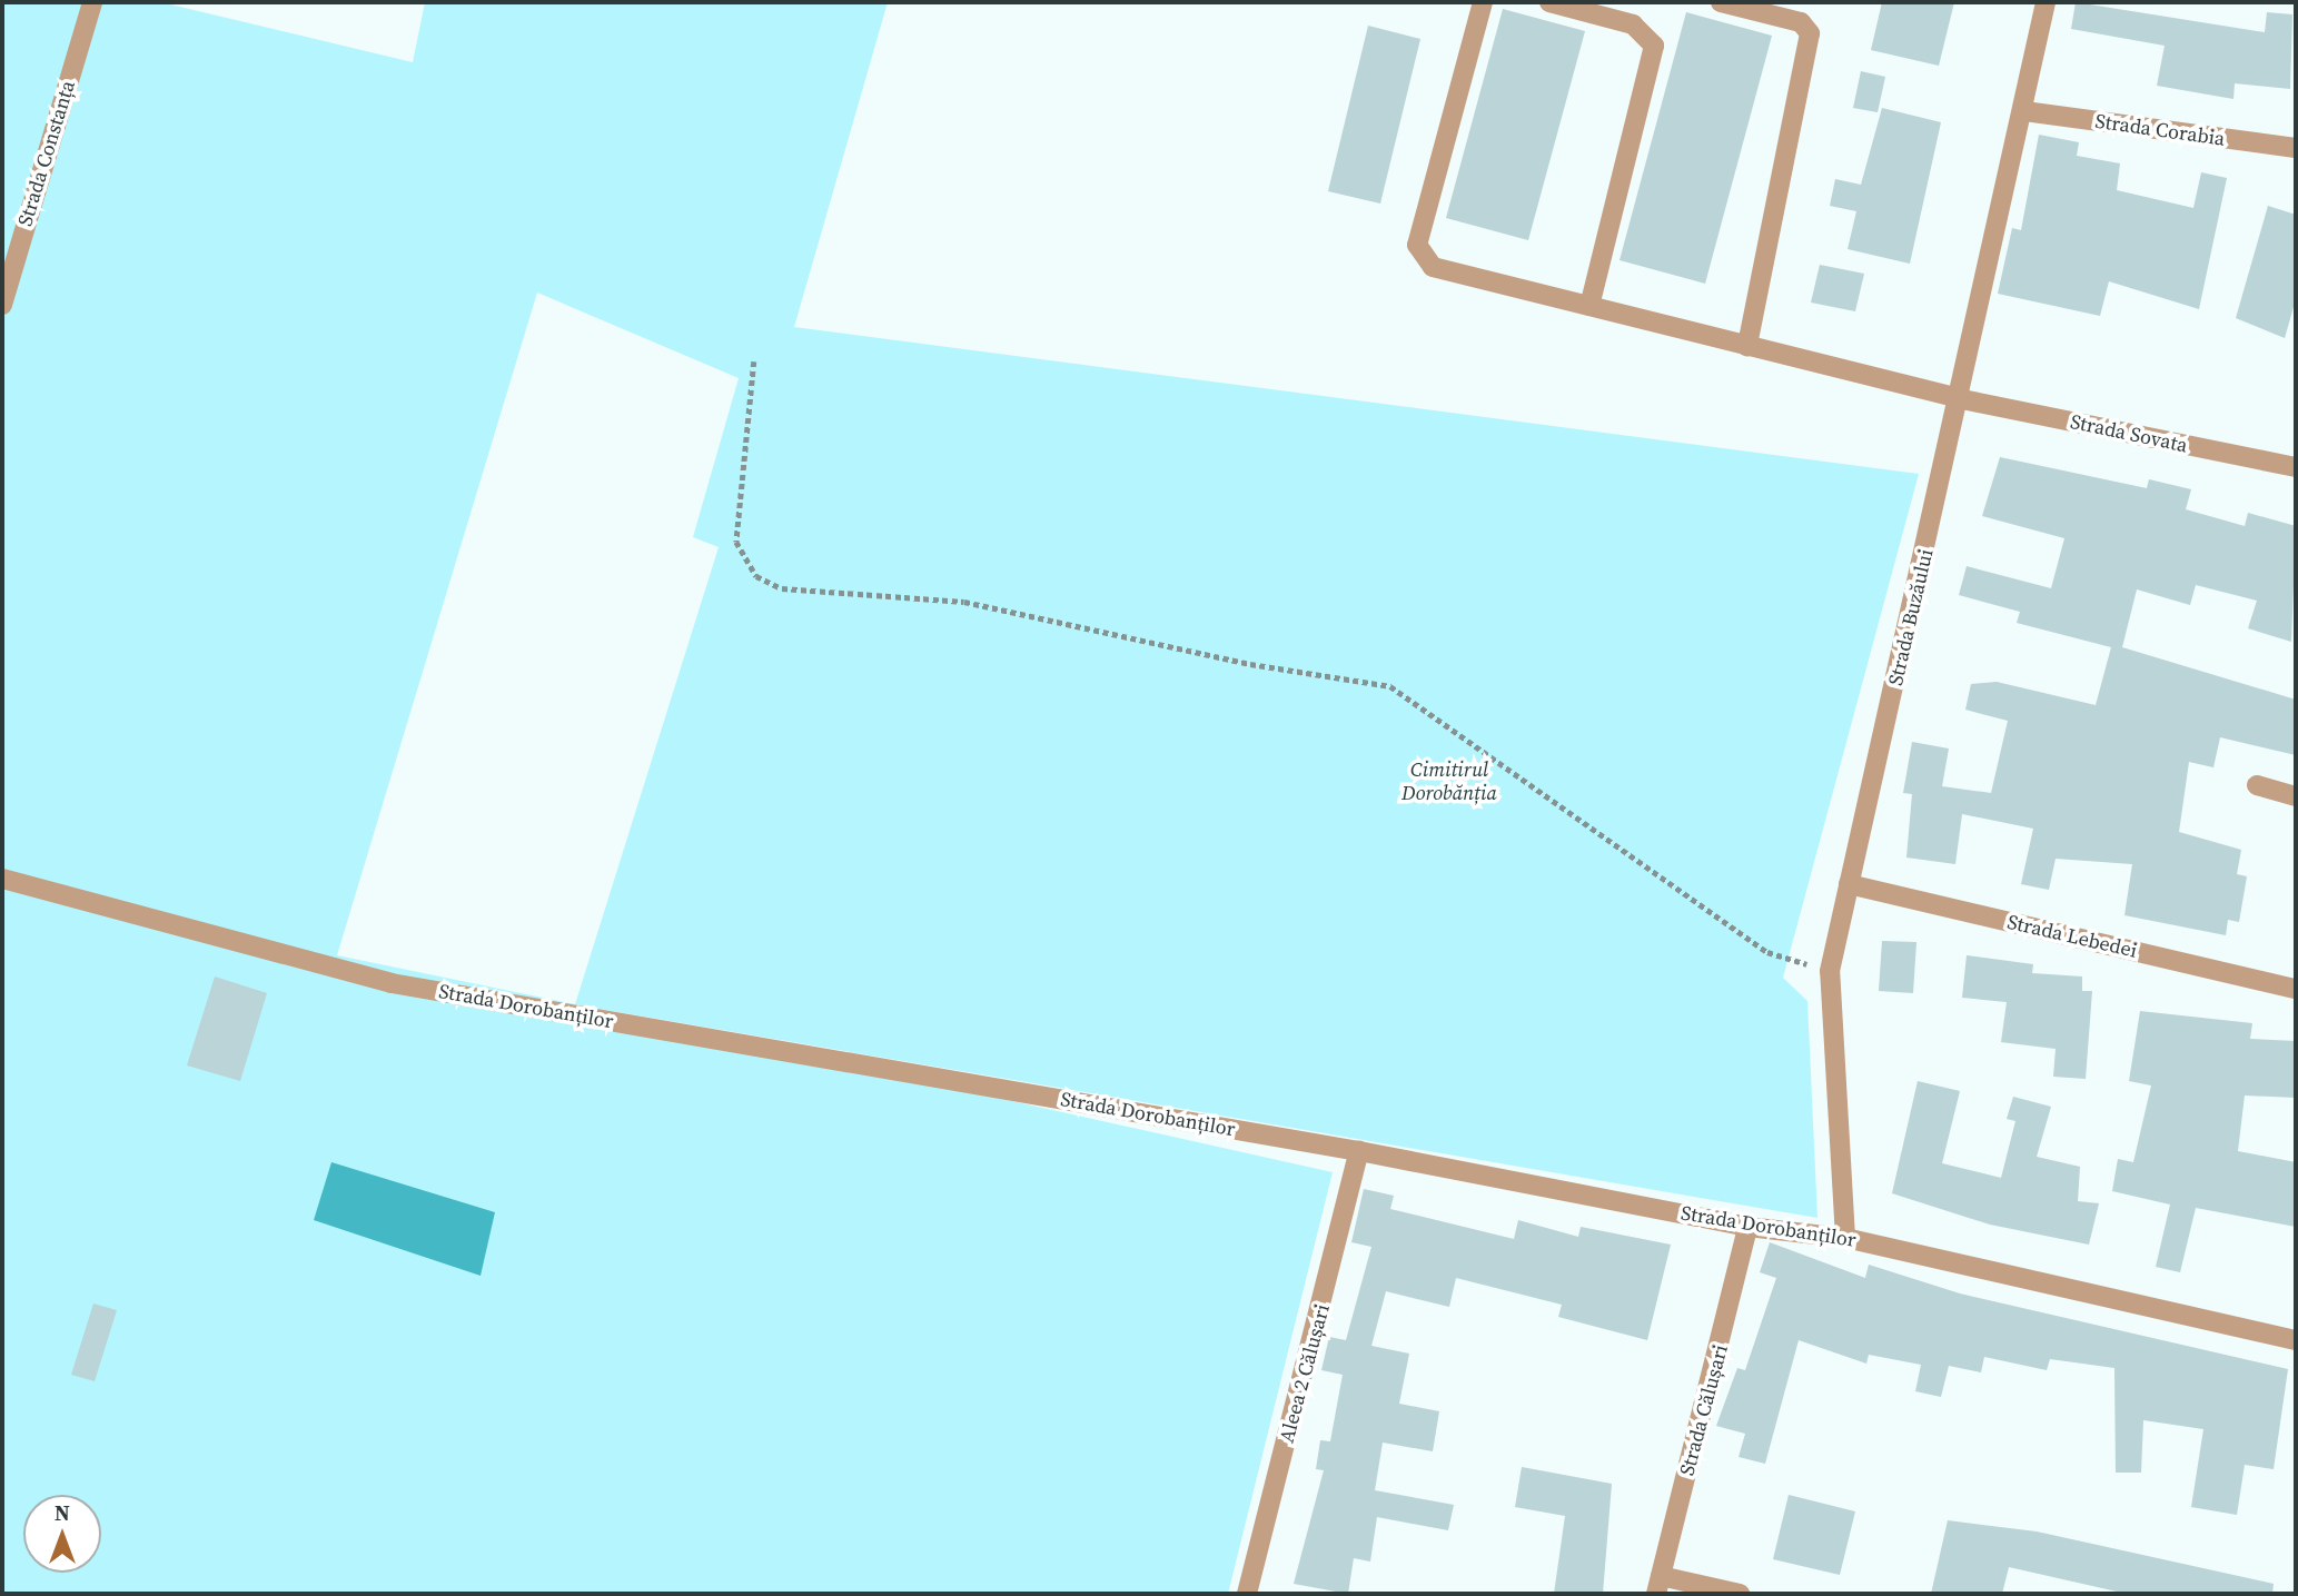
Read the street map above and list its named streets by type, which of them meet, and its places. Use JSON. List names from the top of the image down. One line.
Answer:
{"streets":{"street":["Strada Corabia","Strada Constanța","Strada Sovata","Strada Buzăului","Strada Lebedei","Strada Dorobanților","Aleea 2 Călușari","Strada Călușari"]},"crossings":[["Strada Corabia","Strada Buzăului"],["Strada Sovata","Strada Buzăului"],["Strada Buzăului","Strada Lebedei"],["Strada Buzăului","Strada Dorobanților"],["Strada Dorobanților","Aleea 2 Călușari"],["Strada Dorobanților","Strada Călușari"]],"parks":["Cimitirul Dorobănția"],"north":"top"}
